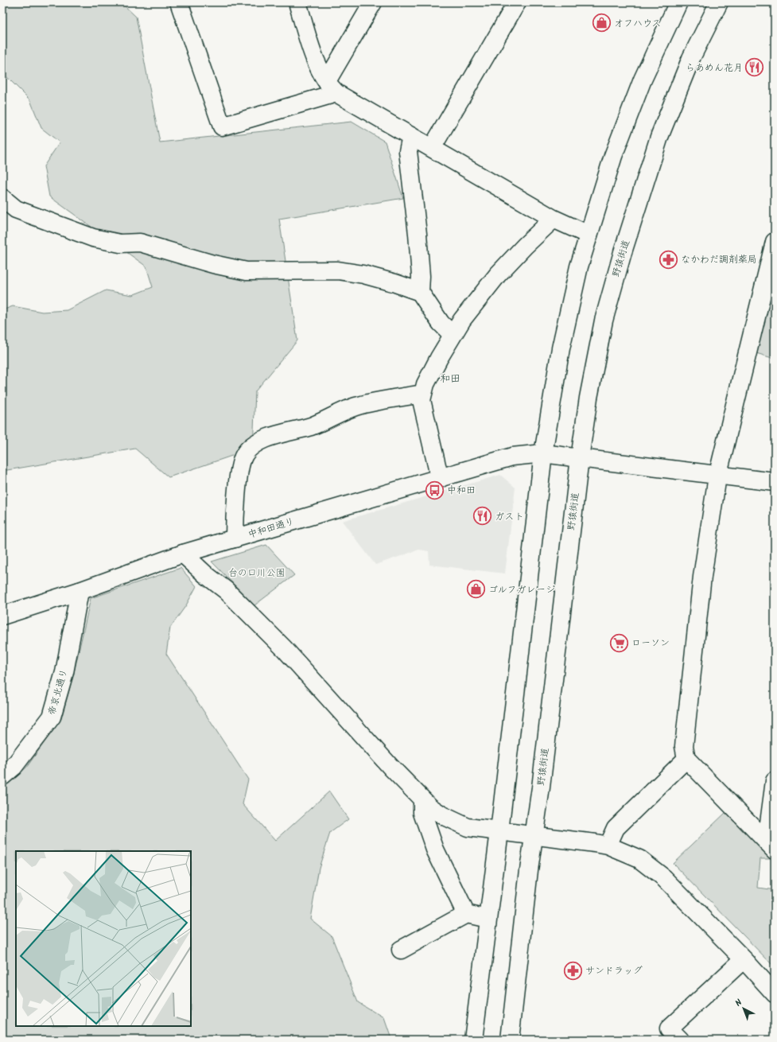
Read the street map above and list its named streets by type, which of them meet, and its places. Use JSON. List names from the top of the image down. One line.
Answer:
{"streets":{"street":["野猿街道","中和田通り","帝京北通り"]},"crossings":[["野猿街道","中和田通り"],["中和田通り","帝京北通り"]],"districts":["和田"],"parks":["台の口川公園"],"places":{"shop":["オフハウス","ゴルフガレージ"],"restaurant":["らあめん花月","ガスト"],"pharmacy":["なかわだ調剤薬局","サンドラッグ"],"bus stop":["中和田"],"supermarket":["ローソン"]},"north":"top left"}
